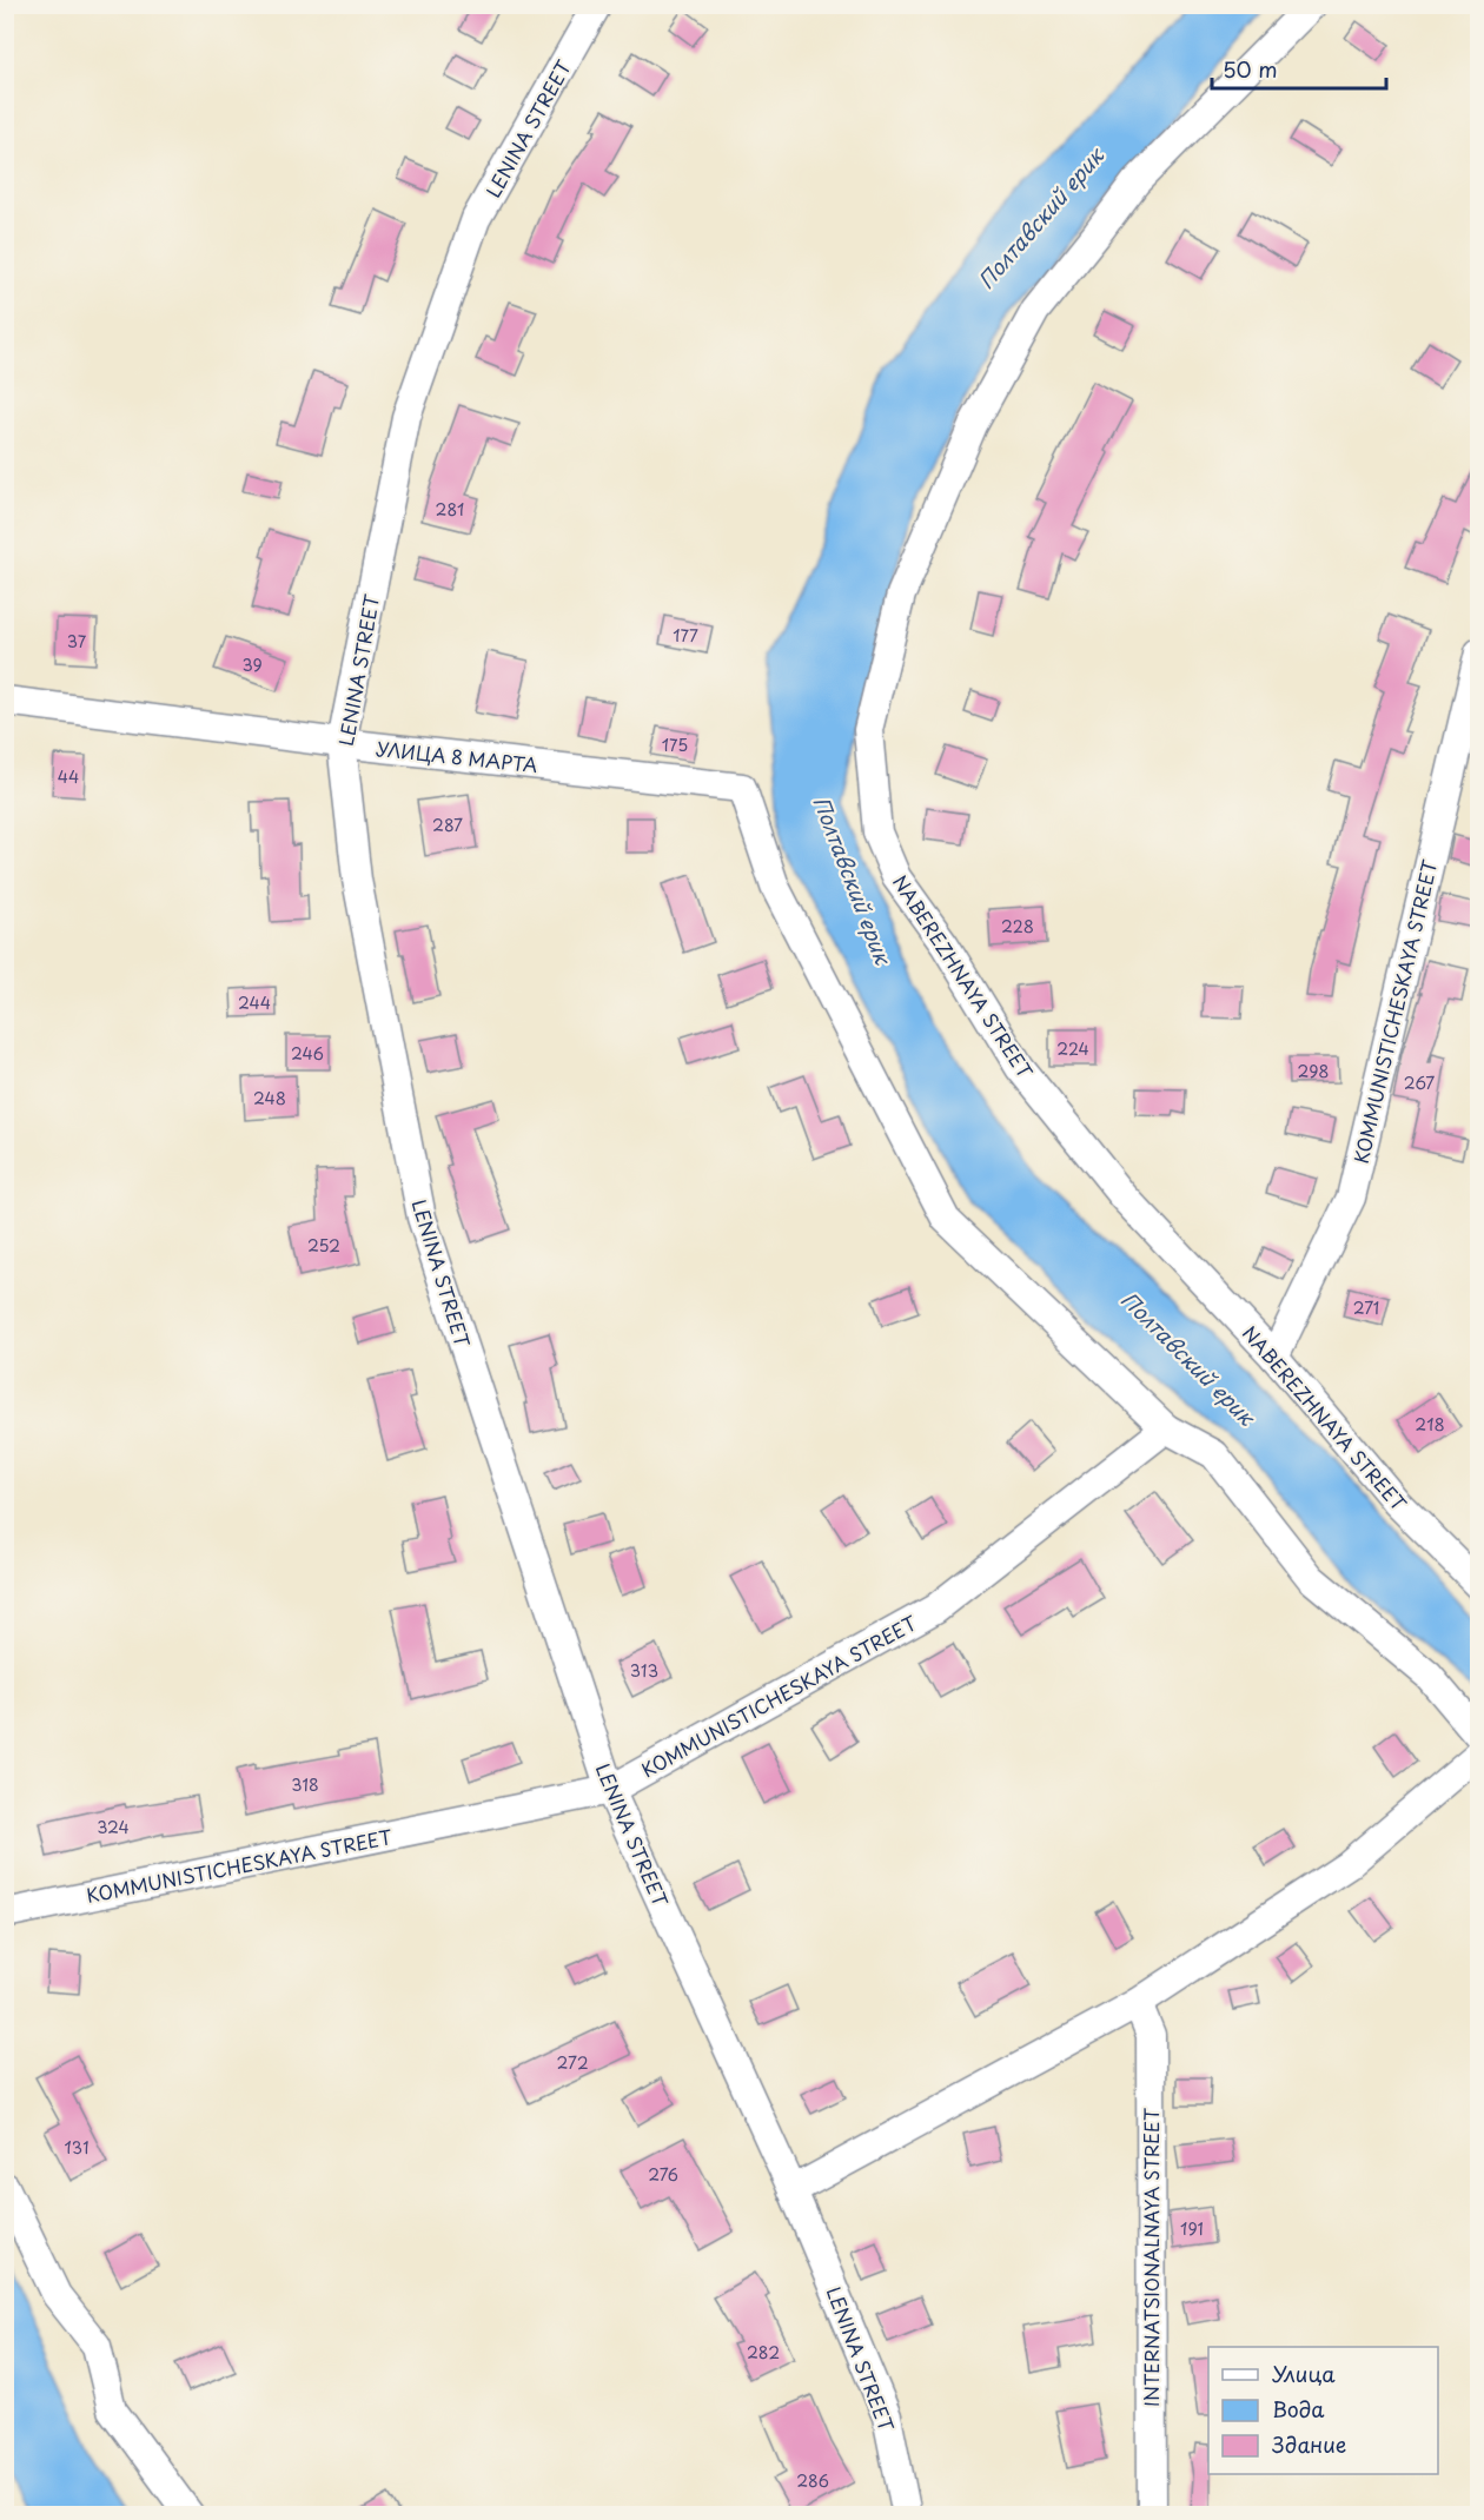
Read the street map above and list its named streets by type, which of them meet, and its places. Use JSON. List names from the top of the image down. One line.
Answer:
{"streets":{"street":["LENINA STREET","УЛИЦА 8 МАРТА","NABEREZHNAYA STREET","KOMMUNISTICHESKAYA STREET","INTERNATSIONALNAYA STREET"]},"crossings":[["LENINA STREET","УЛИЦА 8 МАРТА"],["LENINA STREET","KOMMUNISTICHESKAYA STREET"],["УЛИЦА 8 МАРТА","KOMMUNISTICHESKAYA STREET"],["NABEREZHNAYA STREET","KOMMUNISTICHESKAYA STREET"]],"water":["Полтавский ерик"],"house_numbers":["281","177","37","39","175","44","287","228","244","224","246","298","267","248","252","271","218","313","318","324","272","131","276","191","282","286"],"legend":["Улица","Вода","Здание"],"scale_bar":"50 m"}
